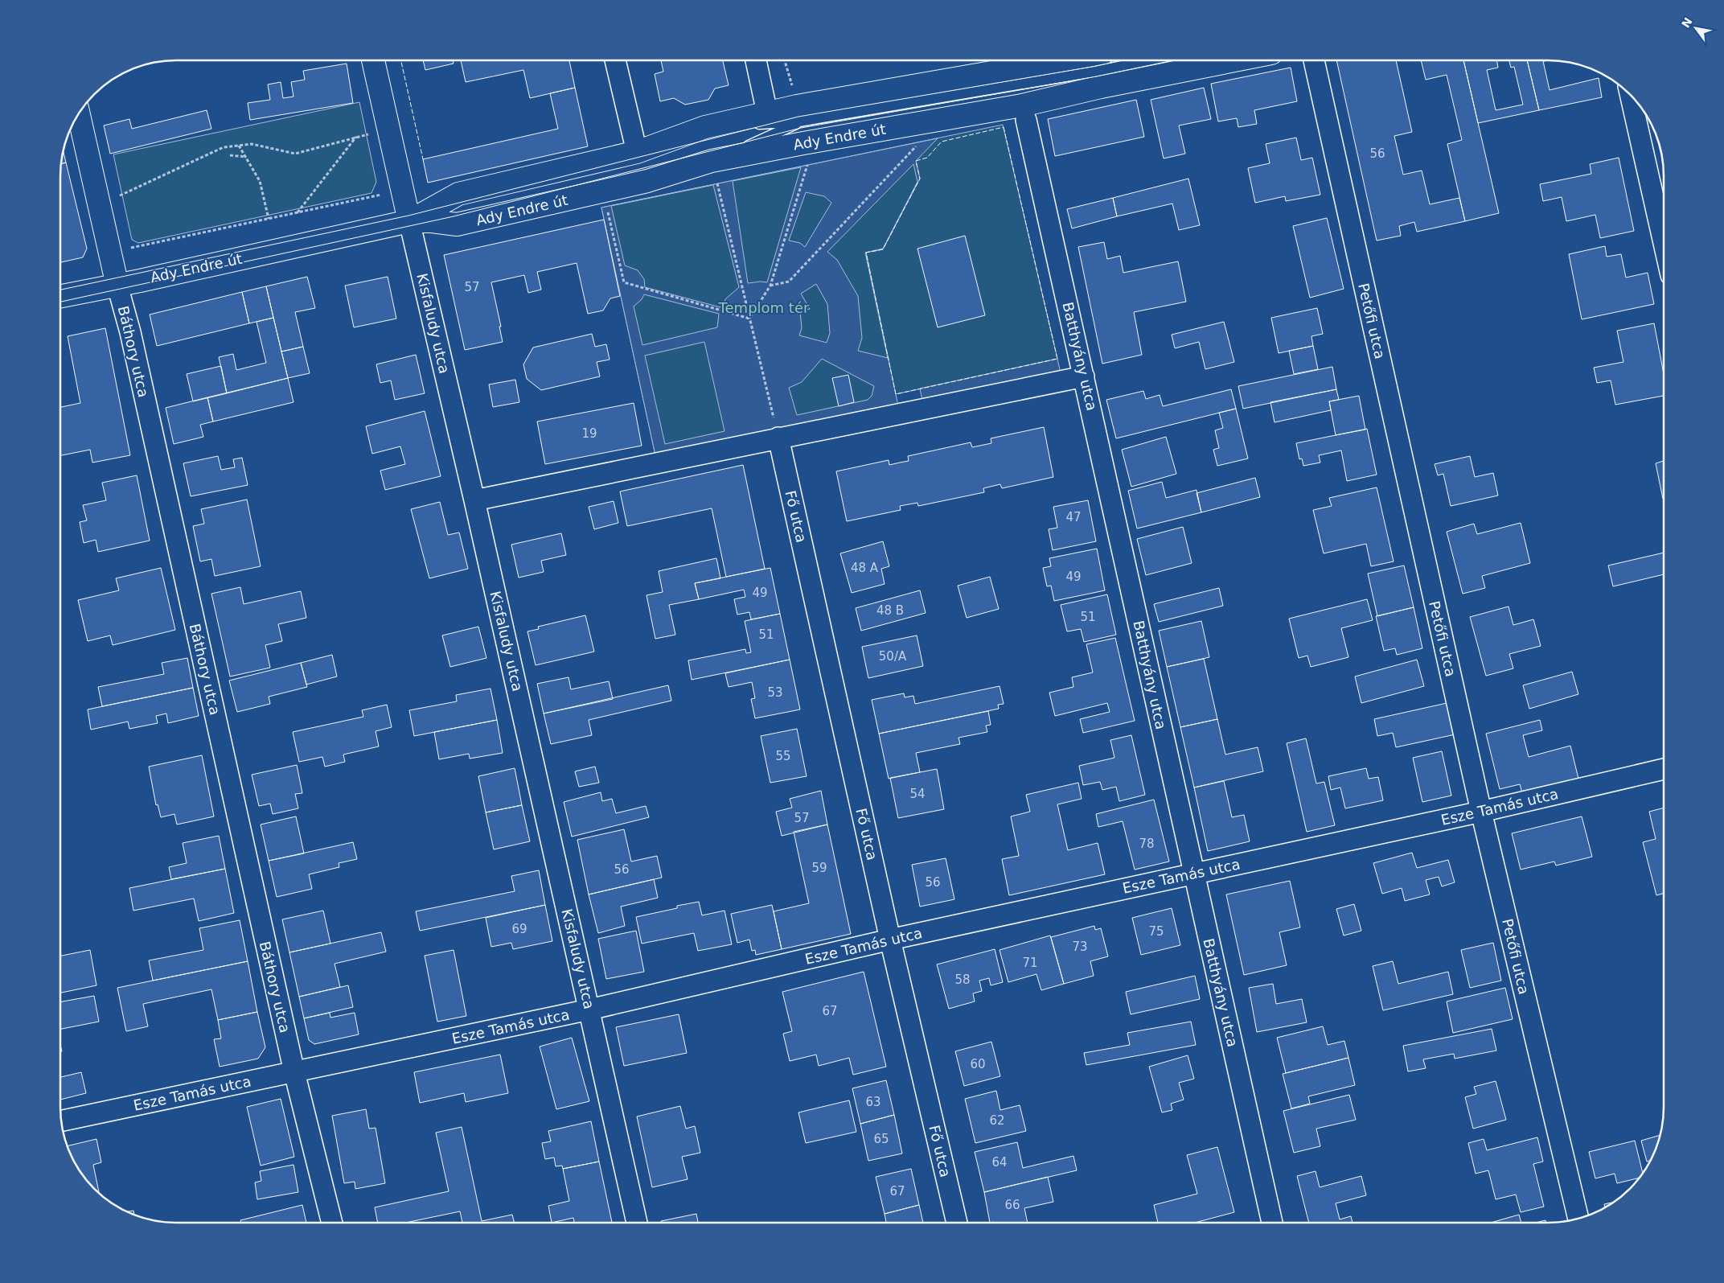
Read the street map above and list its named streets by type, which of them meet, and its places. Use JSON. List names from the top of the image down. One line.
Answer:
{"streets":{"street":["Ady Endre út","Petőfi utca","Kisfaludy utca","Báthory utca","Batthyány utca","Fő utca","Esze Tamás utca"]},"crossings":[["Ady Endre út","Kisfaludy utca"],["Ady Endre út","Báthory utca"],["Petőfi utca","Esze Tamás utca"],["Kisfaludy utca","Esze Tamás utca"],["Báthory utca","Esze Tamás utca"],["Batthyány utca","Esze Tamás utca"],["Fő utca","Esze Tamás utca"]],"parks":["Templom tér"],"house_numbers":["56","57","19","47","48 A","49","49","48 B","51","51","50/A","53","55","54","57","78","59","56","56","69","75","73","71","58","67","60","63","62","65","64","67","66"],"north":"top left"}
